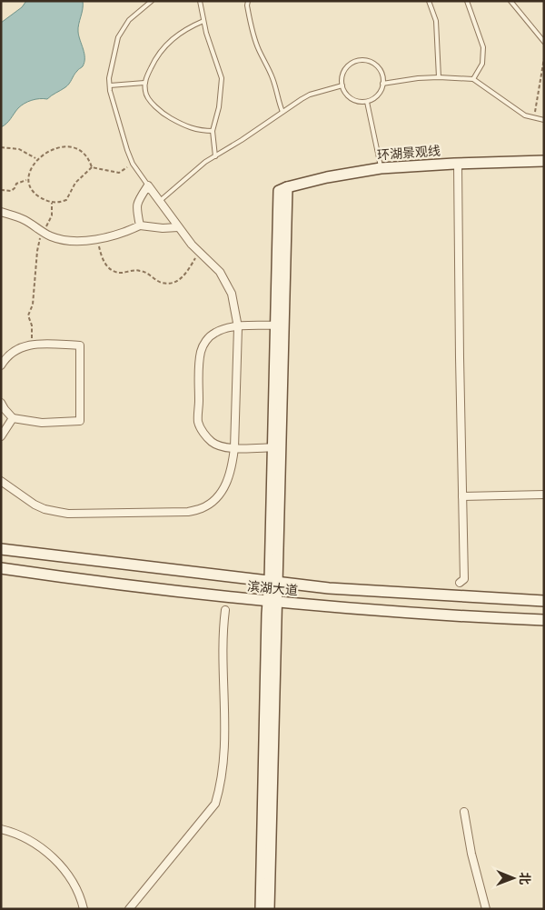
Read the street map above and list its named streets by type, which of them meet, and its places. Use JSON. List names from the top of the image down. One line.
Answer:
{"streets":{"street":["环湖景观线","滨湖大道"]},"north":"right"}
